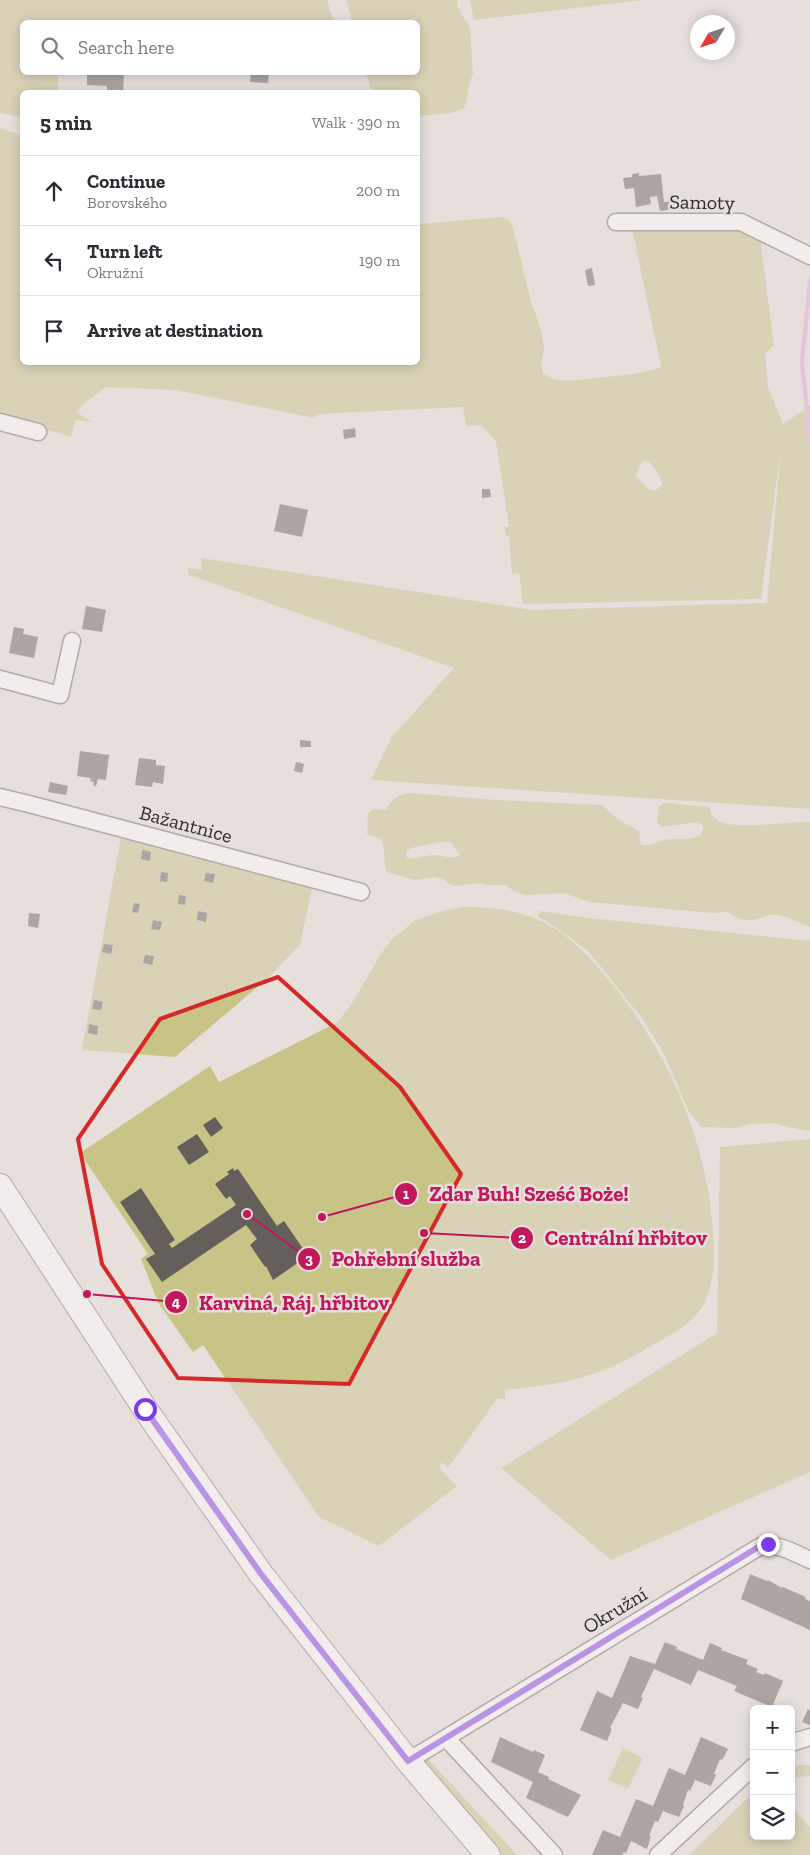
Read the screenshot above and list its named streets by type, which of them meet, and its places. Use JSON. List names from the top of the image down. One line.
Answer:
{"streets":{"street":["Samoty","Bažantnice","Okružní"]},"places":["Pohřební služba","Zdar Buh! Sześć Boże!","Centrální hřbitov","Karviná, Ráj, hřbitov"],"north":"bottom left","page":{"search":"Search here","heading":["5 min","Walk · 390 m"],"list":[["Continue","Borovského","200 m"],["Turn left","Okružní","190 m"],"Arrive at destination"],"map_buttons":["+","−"]}}
